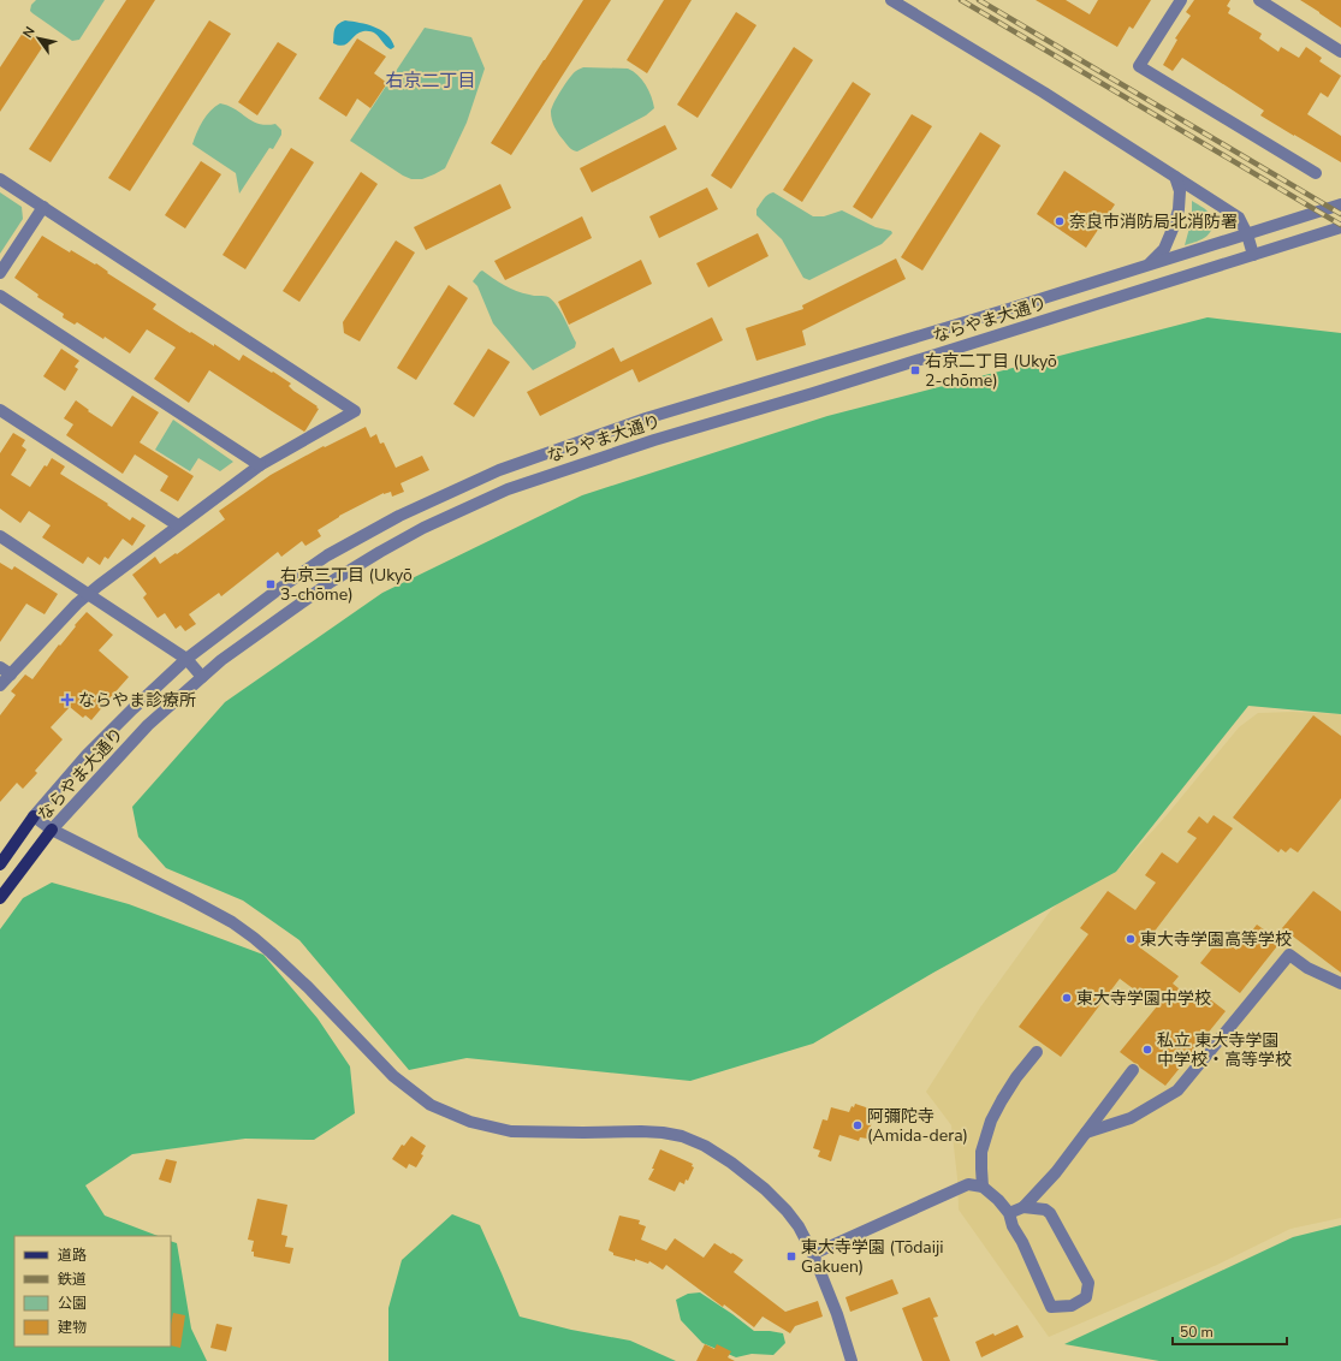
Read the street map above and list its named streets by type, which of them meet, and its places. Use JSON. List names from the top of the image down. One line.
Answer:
{"streets":{"main road":["ならやま大通り"]},"districts":["右京二丁目"],"places":{"other":["奈良市消防局北消防署","東大寺学園高等学校","東大寺学園中学校","私立 東大寺学園 中学校・高等学校","阿彌陀寺 (Amida-dera)"],"transit":["右京二丁目 (Ukyō 2-chōme)","右京三丁目 (Ukyō 3-chōme)","東大寺学園 (Tōdaiji Gakuen)"],"health":["ならやま診療所"]},"legend":["道路","鉄道","公園","建物"],"scale_bar":"50 m","north":"top left"}
